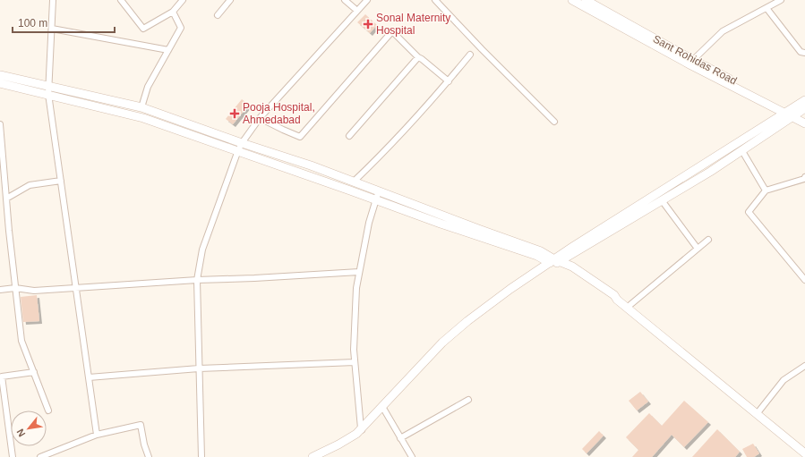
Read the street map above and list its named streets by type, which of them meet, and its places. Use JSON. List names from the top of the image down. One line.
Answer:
{"streets":{"street":["Sant Rohidas Road"]},"places":{"health":["Sonal Maternity Hospital","Pooja Hospital, Ahmedabad"]},"scale_bar":"100 m","north":"bottom left"}
